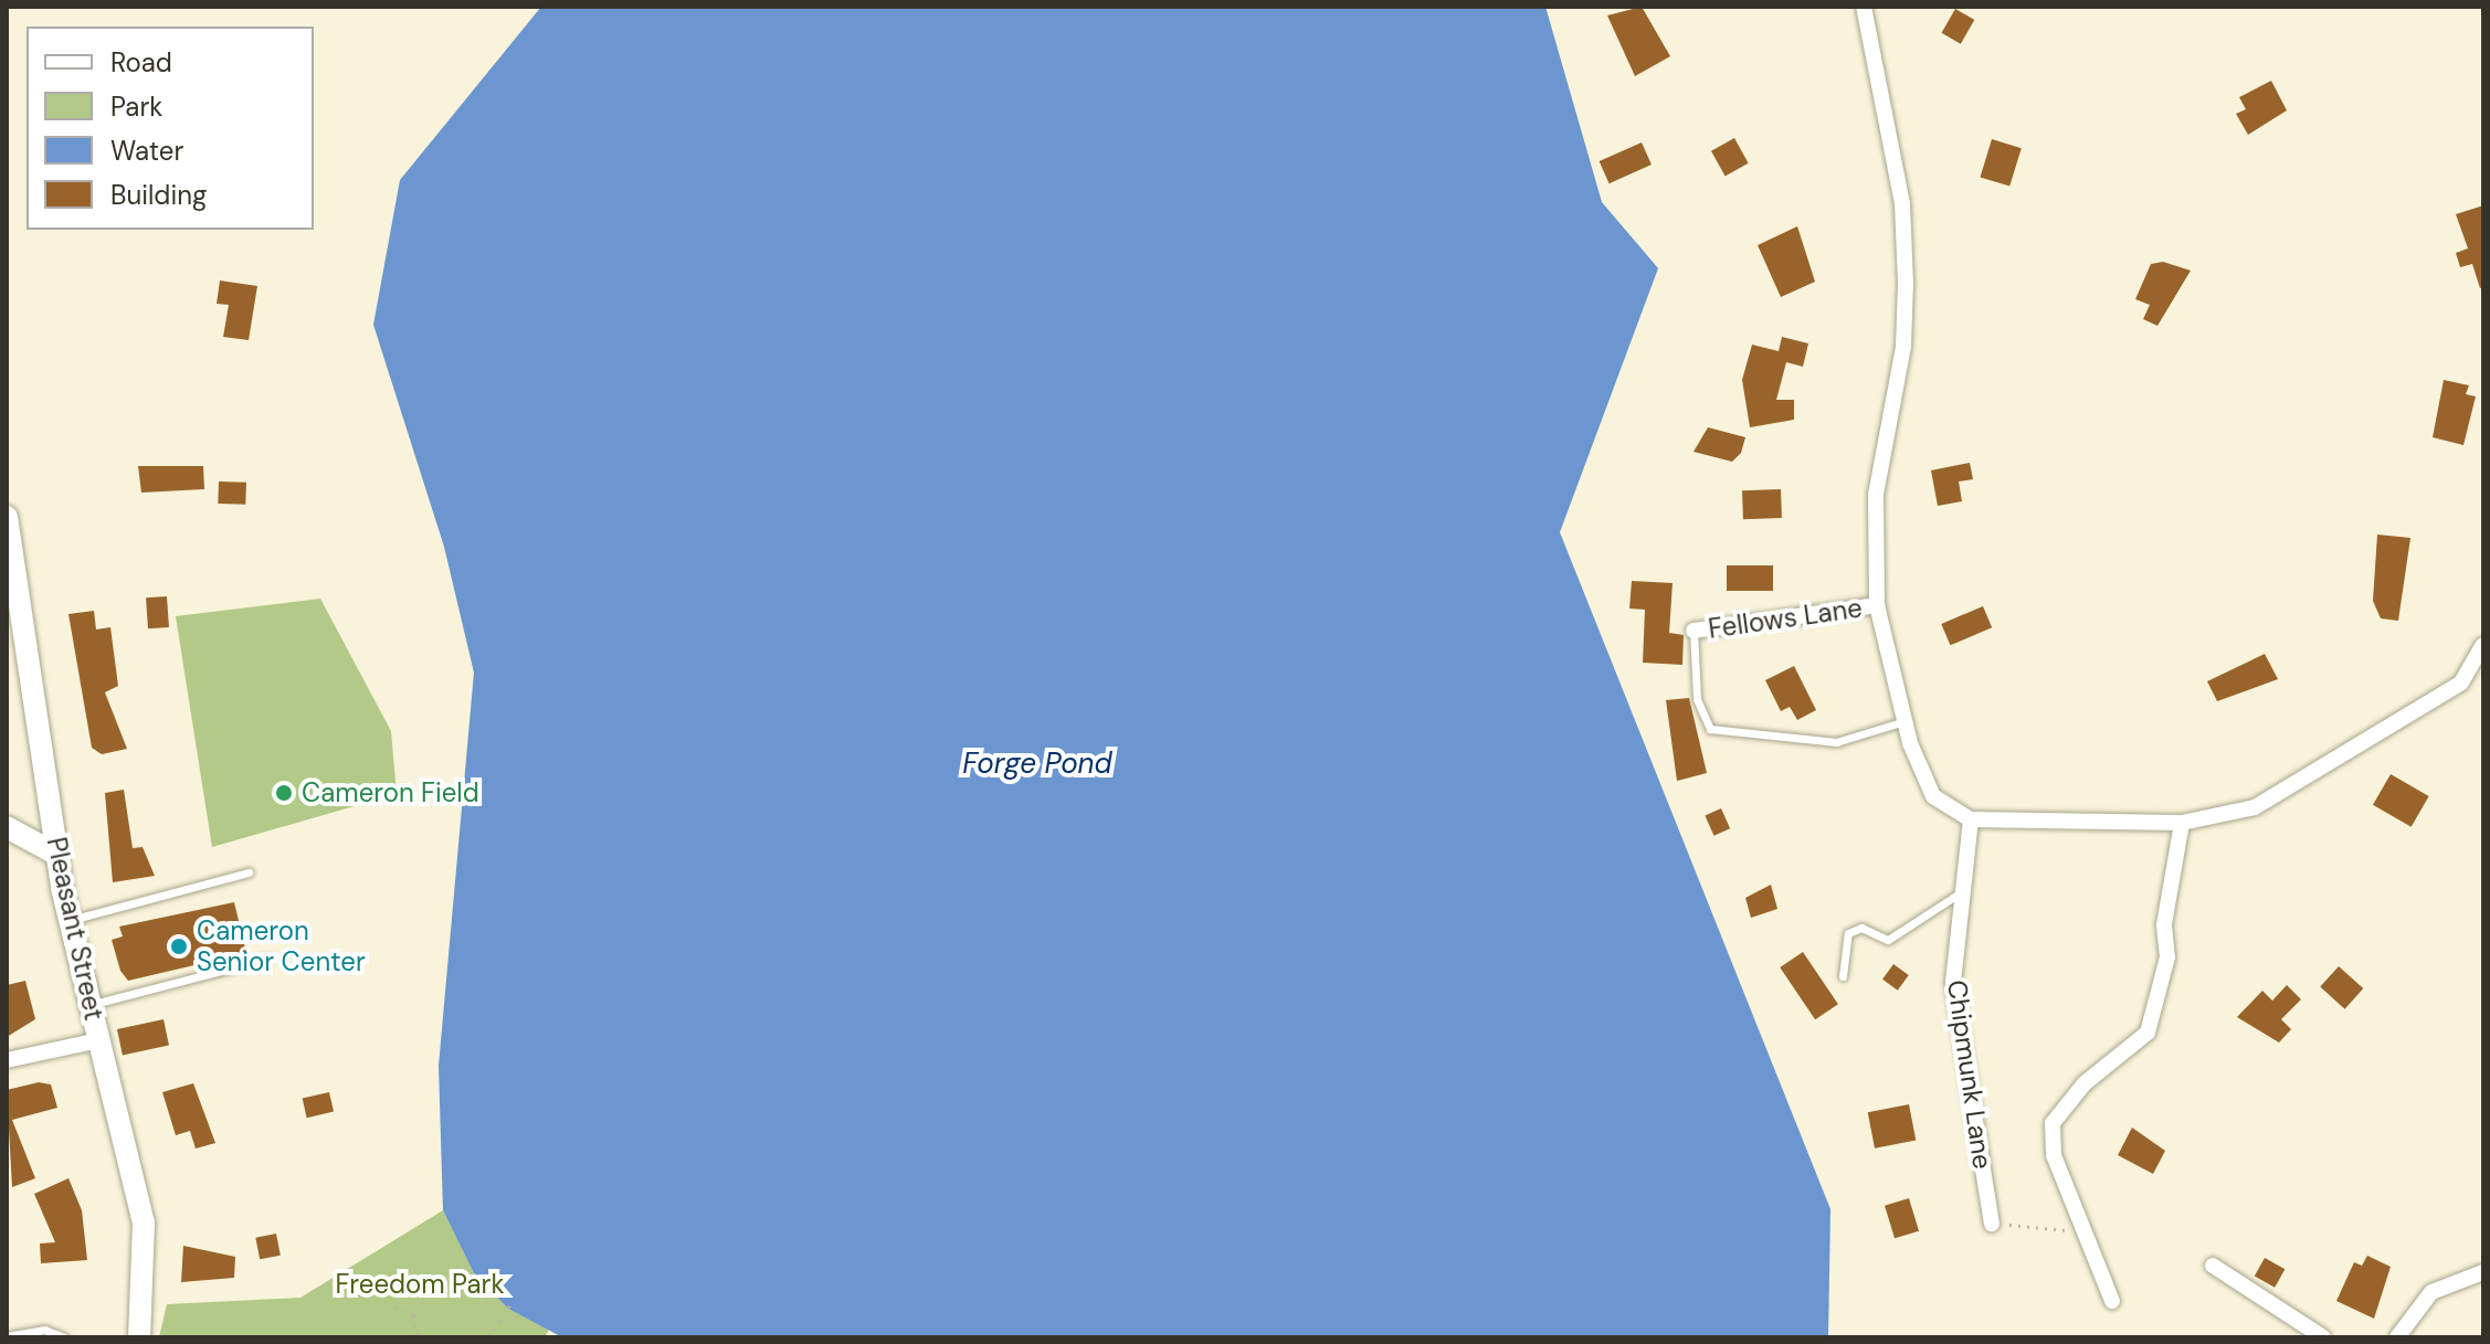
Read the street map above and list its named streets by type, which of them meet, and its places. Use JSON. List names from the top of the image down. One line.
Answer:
{"streets":{"main road":["Pleasant Street"],"street":["Fellows Lane","Chipmunk Lane"]},"water":["Forge Pond"],"parks":["Freedom Park"],"places":["Cameron Field","Cameron Senior Center"],"legend":["Road","Park","Water","Building"]}
